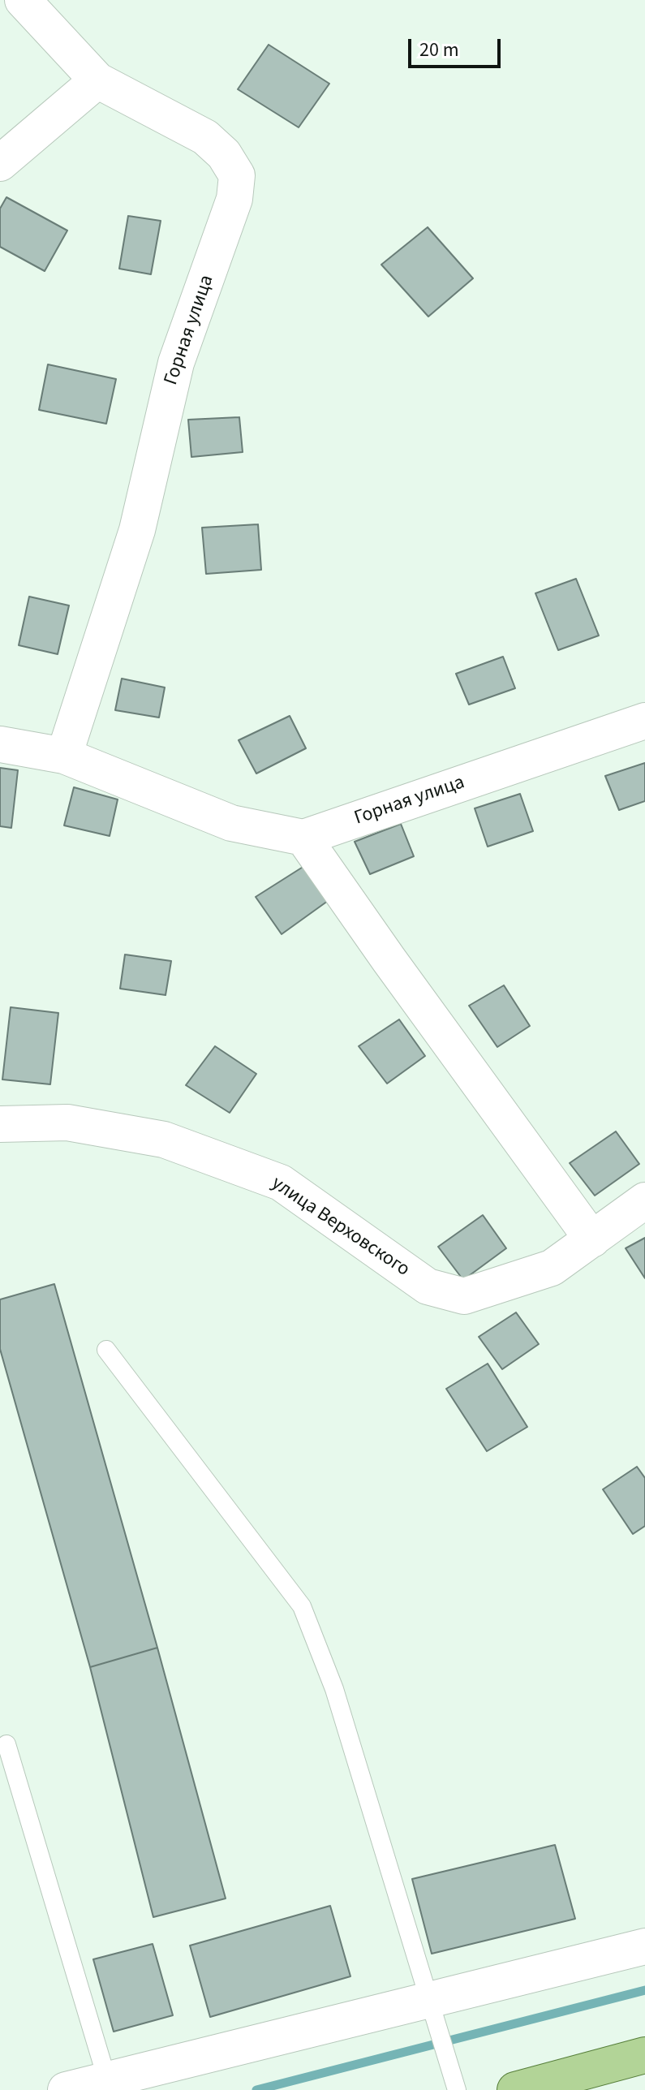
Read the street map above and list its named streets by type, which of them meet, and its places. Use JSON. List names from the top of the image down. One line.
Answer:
{"streets":{"street":["Горная улица","улица Верховского"]},"scale_bar":"20 m"}
